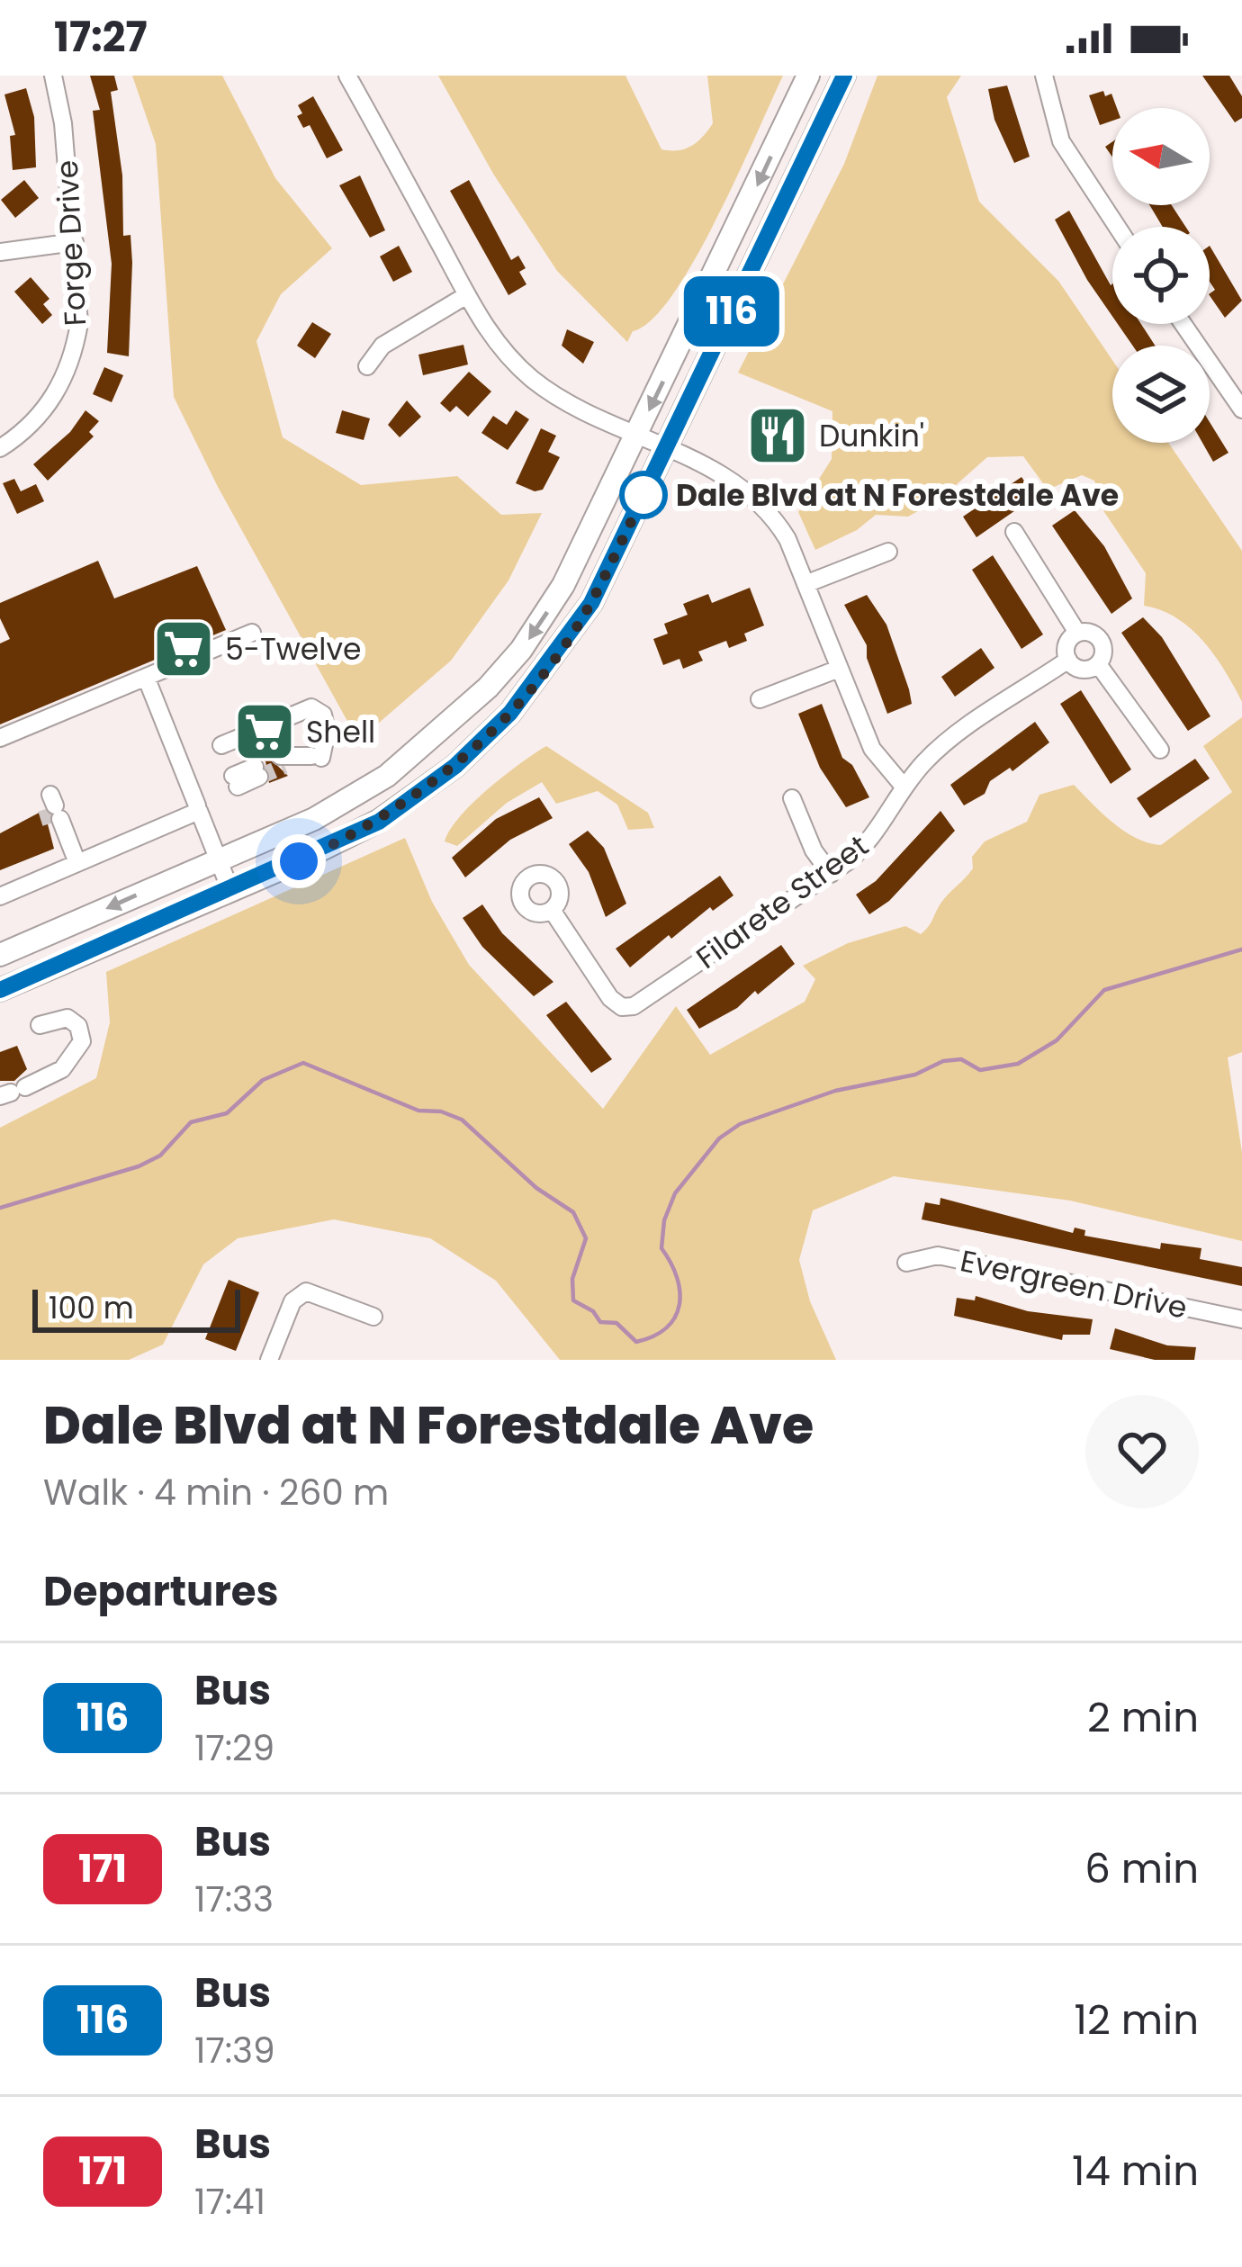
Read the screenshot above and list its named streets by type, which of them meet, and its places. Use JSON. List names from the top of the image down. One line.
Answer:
{"streets":{"street":["Forge Drive","Filarete Street","Evergreen Drive"]},"places":{"restaurant":["Dunkin'"],"other":["Dale Blvd at N Forestdale Ave"],"supermarket":["5-Twelve","Shell"]},"lines":["bus line 116"],"scale_bar":"100 m","north":"left","page":{"status":"17:27","on_map":"116","scale":"100 m","heading":[["Dale Blvd at N Forestdale Ave","Walk · 4 min · 260 m"],"Departures"],"list":[{"mark":"116","name":"Bus","note":"17:29","value":"2 min"},{"mark":"171","name":"Bus","note":"17:33","value":"6 min"},{"mark":"116","name":"Bus","note":"17:39","value":"12 min"},{"mark":"171","name":"Bus","note":"17:41","value":"14 min"}]}}
